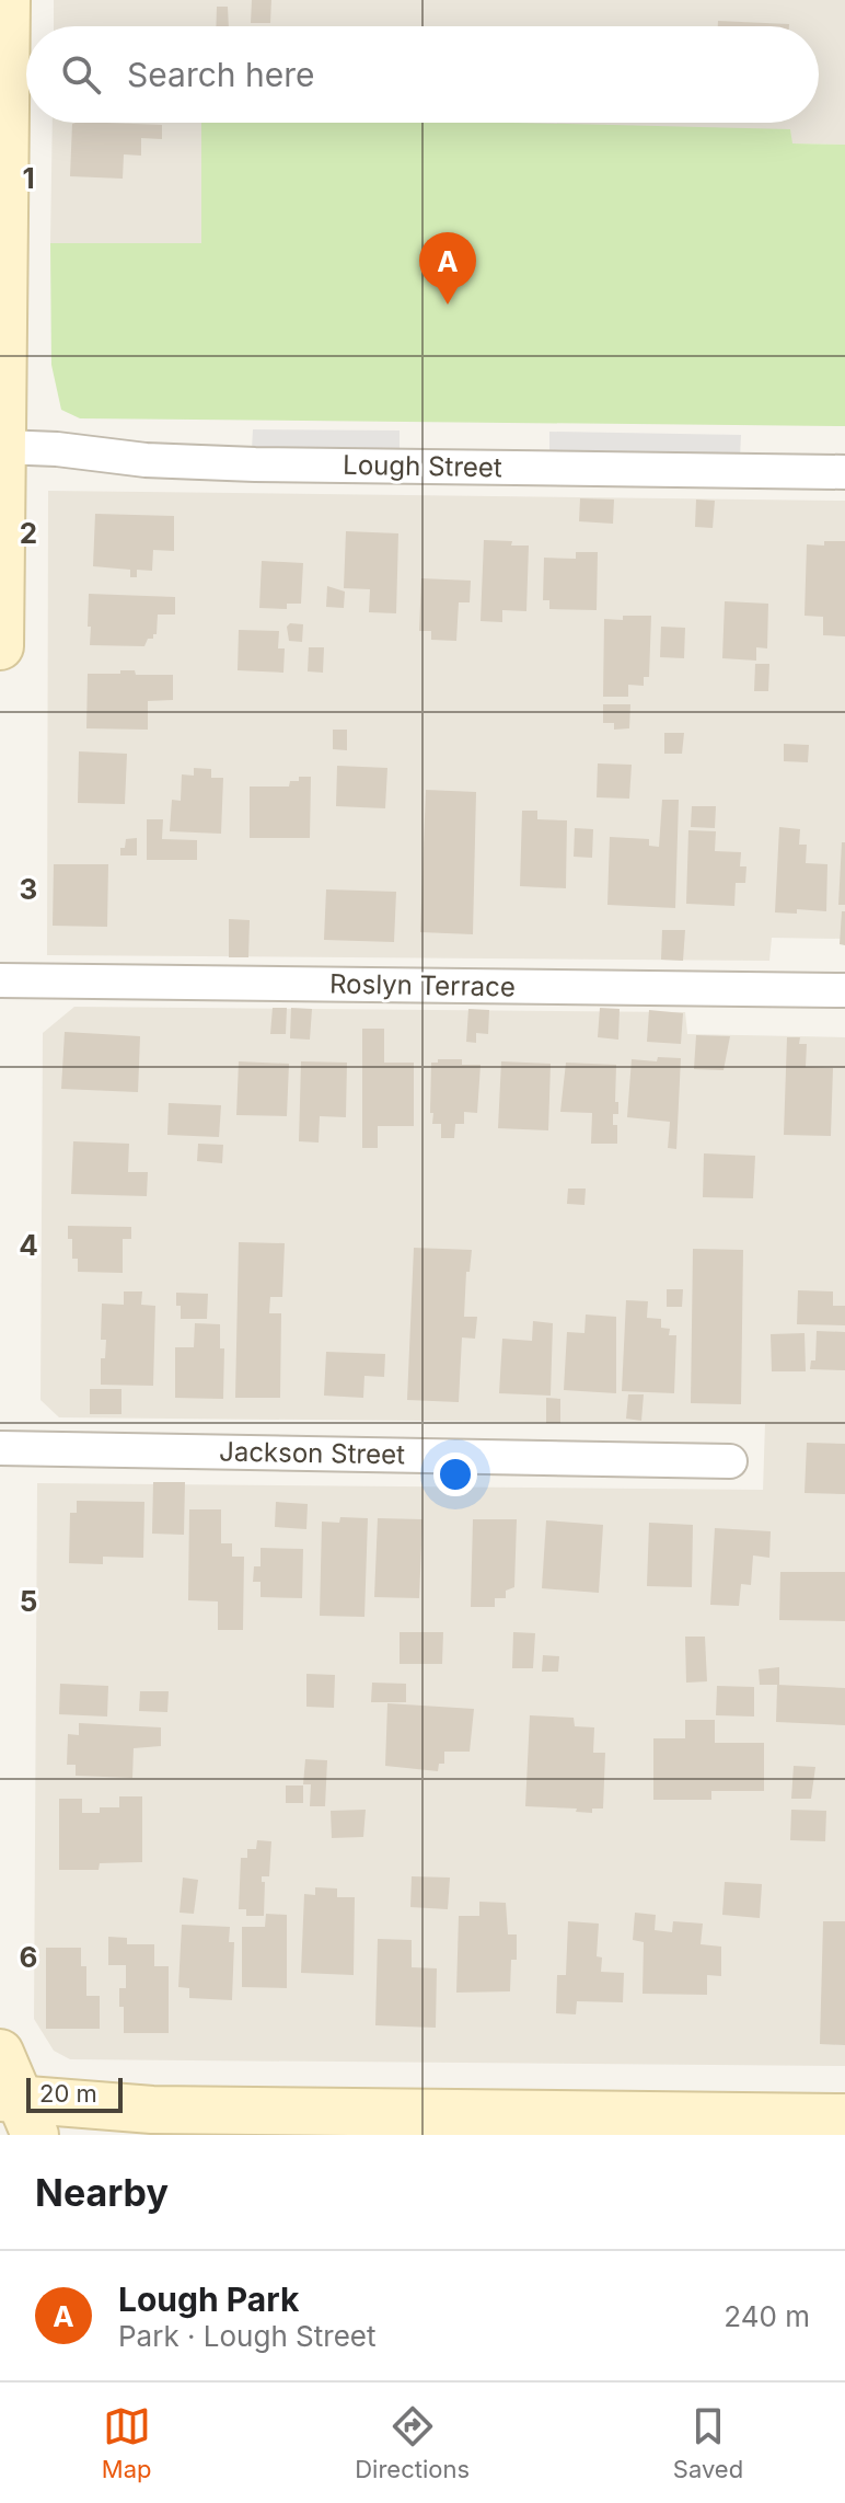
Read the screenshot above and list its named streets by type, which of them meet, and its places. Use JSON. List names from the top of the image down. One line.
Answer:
{"streets":{"street":["Lough Street","Roslyn Terrace","Jackson Street"]},"scale_bar":"20 m","page":{"search":"Search here","pins":"A","scale":"20 m","heading":"Nearby","list":[{"mark":"A","name":"Lough Park","note":"Park · Lough Street","value":"240 m"}],"nav":["Map","Directions","Saved"]},"grid":{"rows":["1","2","3","4","5","6"]}}
